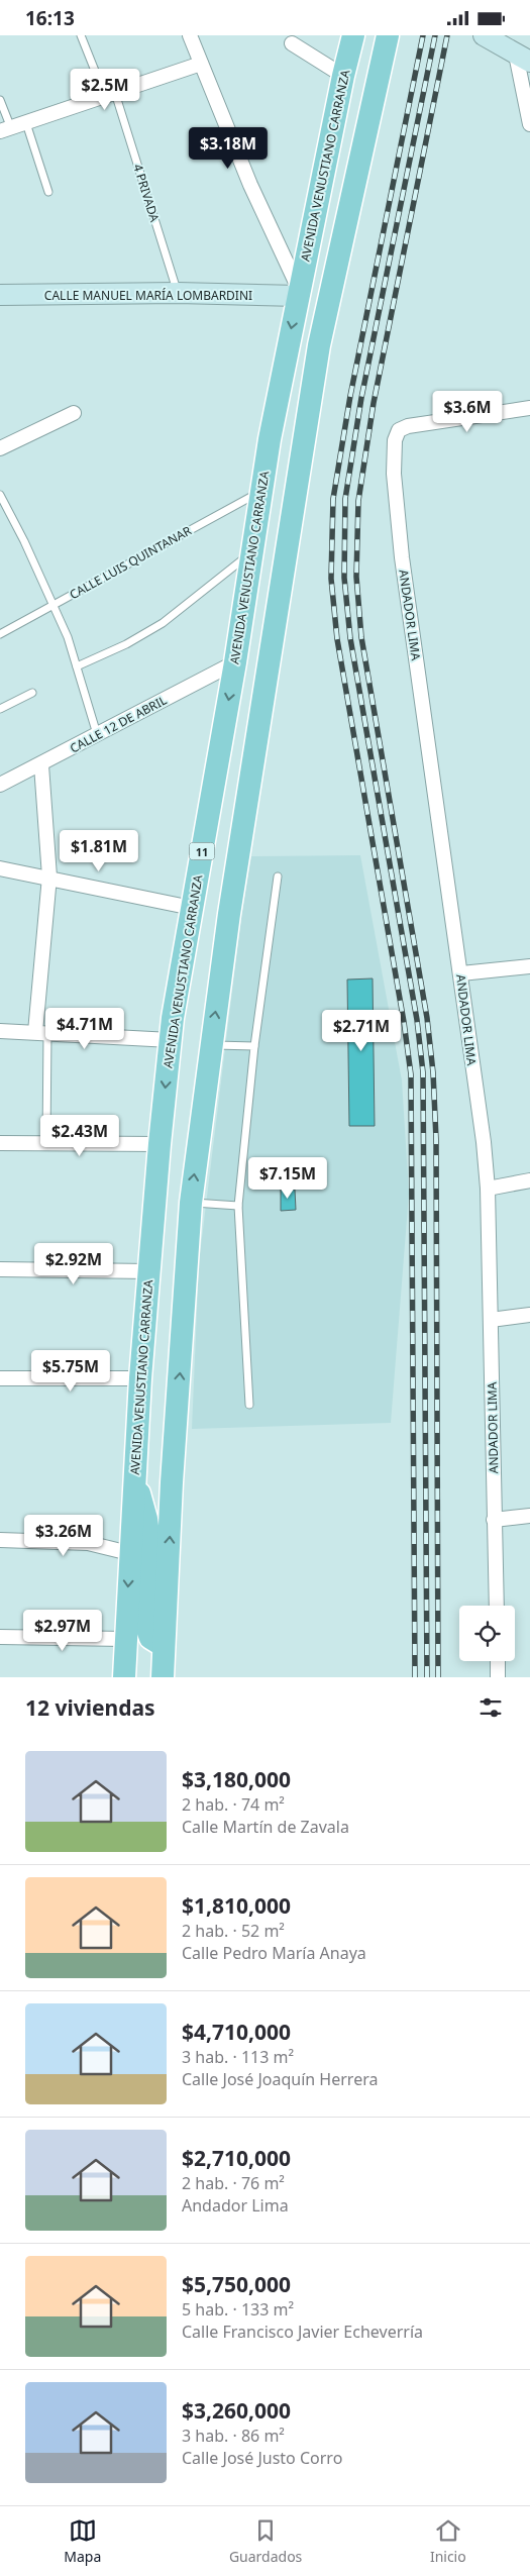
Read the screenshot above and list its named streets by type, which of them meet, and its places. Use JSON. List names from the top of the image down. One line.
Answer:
{"streets":{"main road":["AVENIDA VENUSTIANO CARRANZA","11"],"street":["CALLE MANUEL MARÍA LOMBARDINI","ANDADOR LIMA","CALLE 12 DE ABRIL"],"lane":["4 PRIVADA","CALLE LUIS QUINTANAR"]},"crossings":[["AVENIDA VENUSTIANO CARRANZA","CALLE MANUEL MARÍA LOMBARDINI"],["AVENIDA VENUSTIANO CARRANZA","CALLE LUIS QUINTANAR"],["AVENIDA VENUSTIANO CARRANZA","CALLE 12 DE ABRIL"],["4 PRIVADA","CALLE MANUEL MARÍA LOMBARDINI"]],"page":{"status":"16:13","price":["$2.5M","$3.18M","$3.6M","$1.81M","$4.71M","$2.71M","$2.43M","$7.15M","$2.92M","$5.75M","$3.26M","$2.97M"],"heading":"12 viviendas","list":[{"name":"$3,180,000","note":"2 hab. · 74 m² · Calle Martín de Zavala"},{"name":"$1,810,000","note":"2 hab. · 52 m² · Calle Pedro María Anaya"},{"name":"$4,710,000","note":"3 hab. · 113 m² · Calle José Joaquín Herrera"},{"name":"$2,710,000","note":"2 hab. · 76 m² · Andador Lima"},{"name":"$5,750,000","note":"5 hab. · 133 m² · Calle Francisco Javier Echeverría"},{"name":"$3,260,000","note":"3 hab. · 86 m² · Calle José Justo Corro"}],"tabs":["Mapa","Guardados","Inicio"]}}
